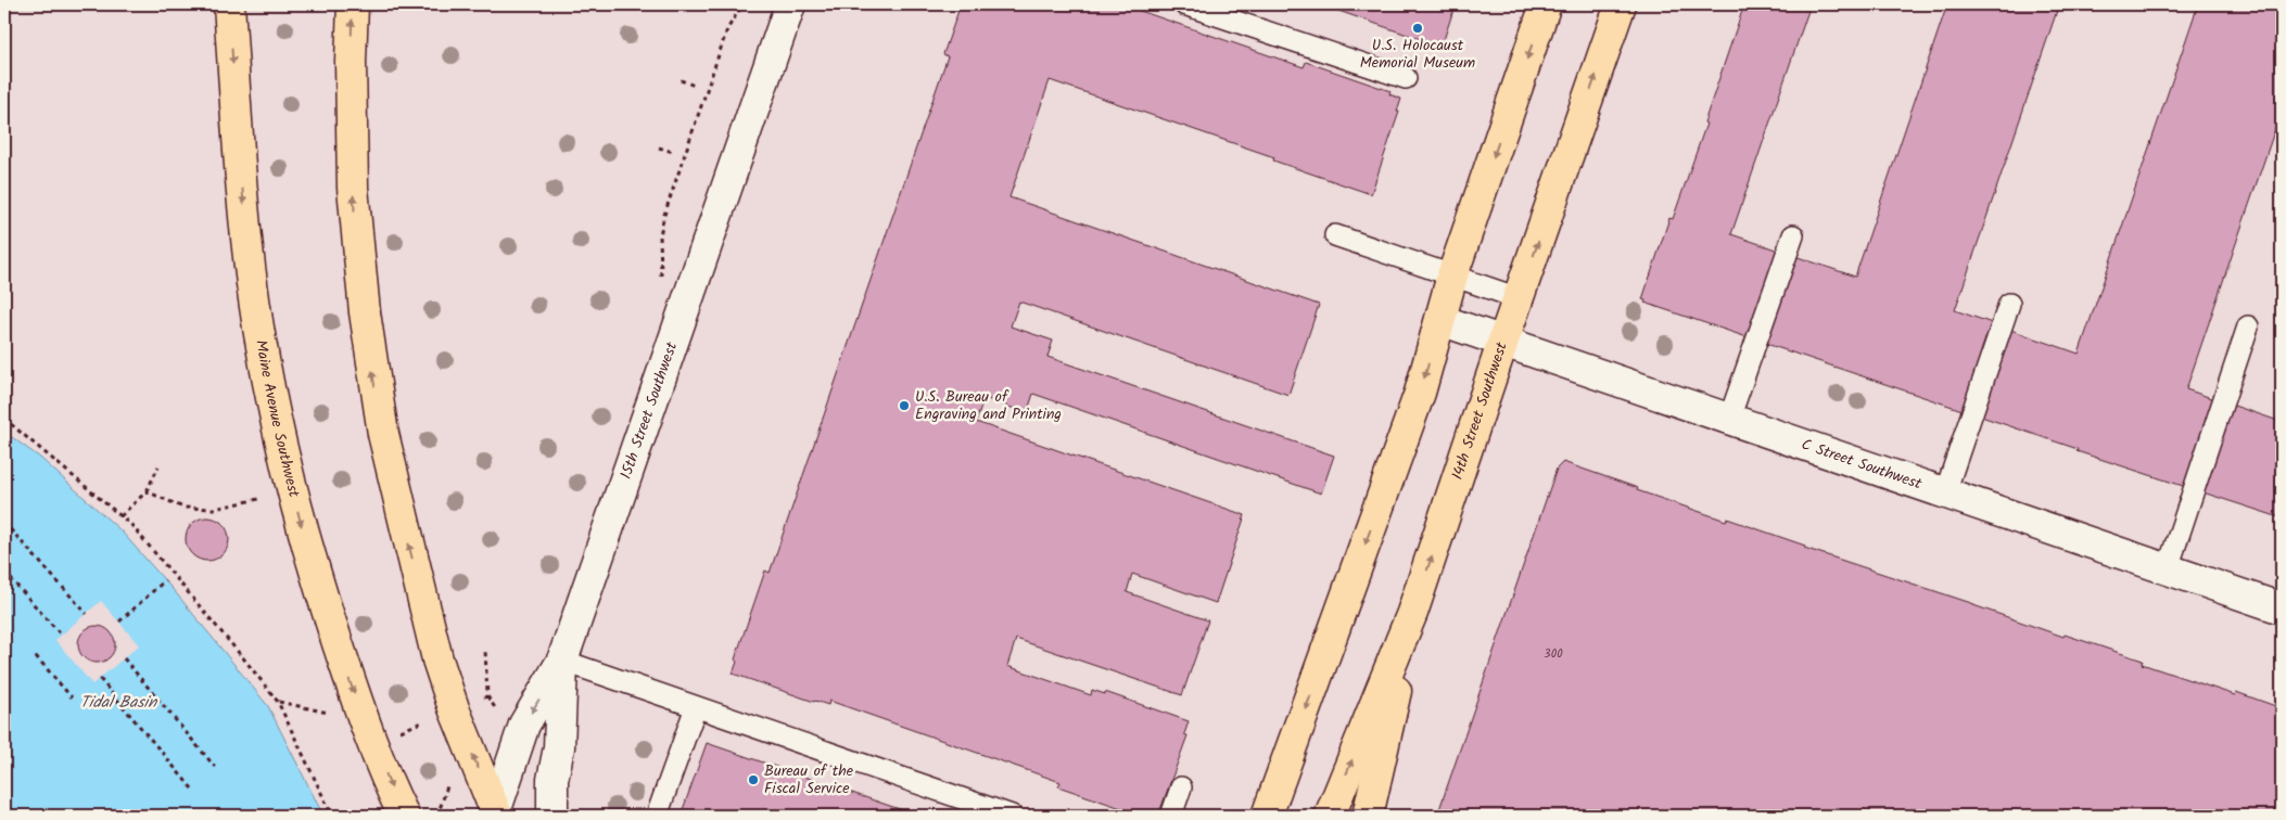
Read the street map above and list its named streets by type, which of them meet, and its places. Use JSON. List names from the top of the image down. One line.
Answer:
{"streets":{"main road":["15th Street Southwest","14th Street Southwest","Maine Avenue Southwest","C Street Southwest"]},"crossings":[["14th Street Southwest","C Street Southwest"]],"water":["Tidal Basin"],"places":["U.S. Holocaust Memorial Museum","U.S. Bureau of Engraving and Printing","Bureau of the Fiscal Service"],"house_numbers":["300"]}
